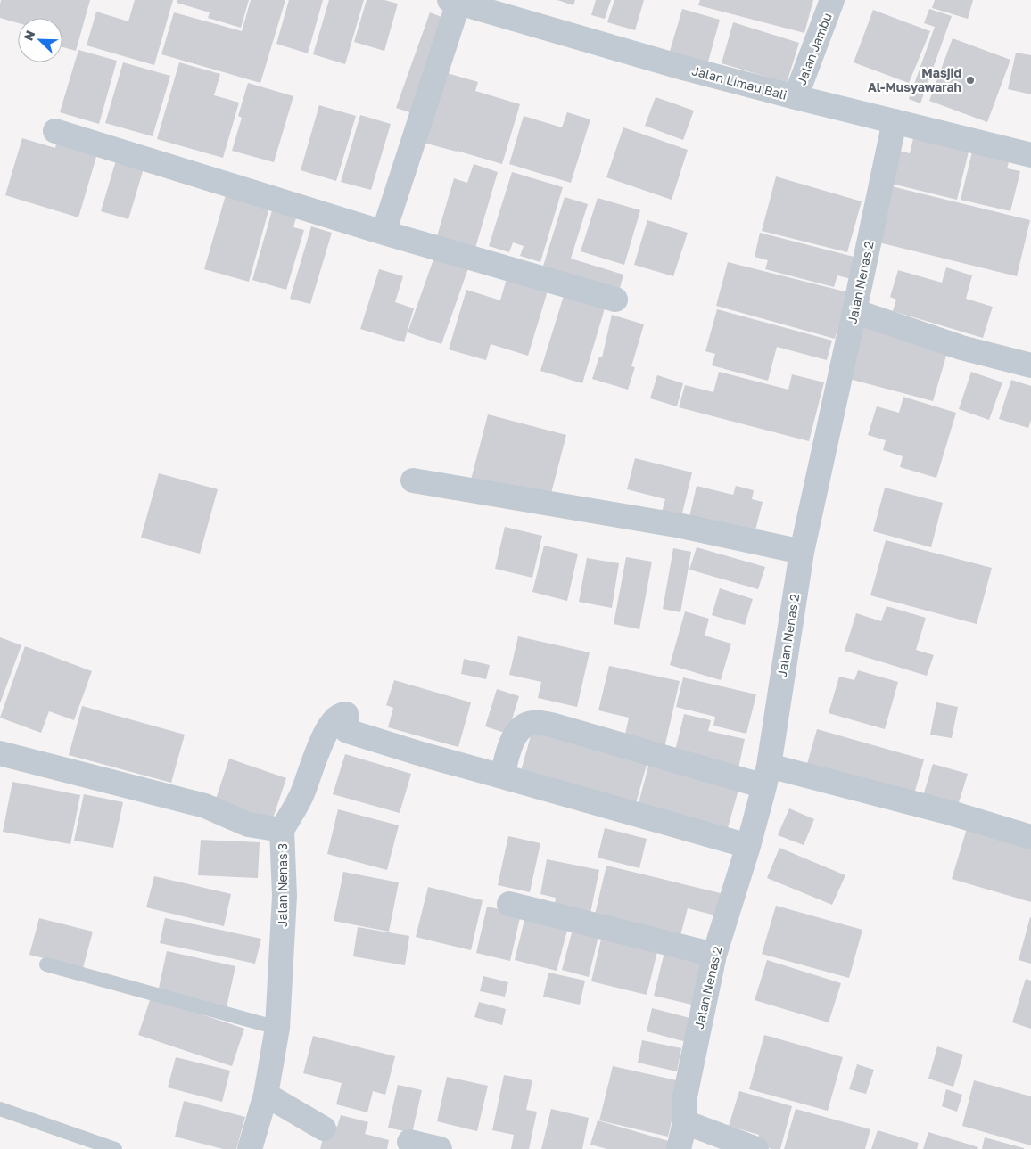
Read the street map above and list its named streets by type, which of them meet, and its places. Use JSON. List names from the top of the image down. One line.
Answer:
{"streets":{"street":["Jalan Jambu","Jalan Limau Bali","Jalan Nenas 2","Jalan Nenas 3"]},"crossings":[["Jalan Jambu","Jalan Limau Bali"],["Jalan Limau Bali","Jalan Nenas 2"]],"places":["Masjid Al-Musyawarah"],"north":"top left"}
